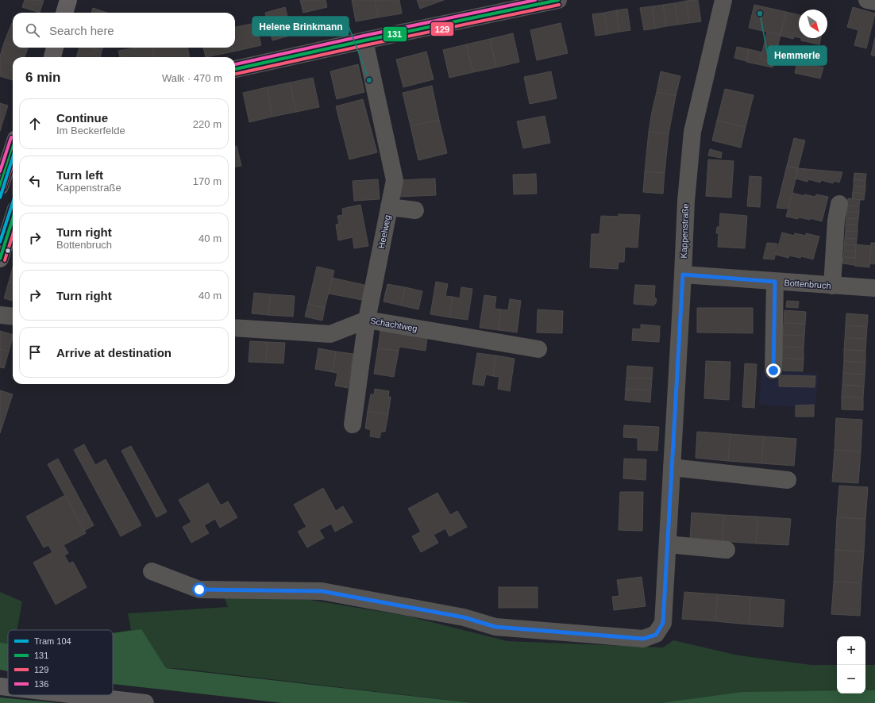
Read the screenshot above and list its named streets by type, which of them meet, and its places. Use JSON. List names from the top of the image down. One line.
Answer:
{"streets":{"street":["Kappenstraße","Heelweg","Bottenbruch","Schachtweg"]},"crossings":[["Kappenstraße","Bottenbruch"],["Heelweg","Schachtweg"]],"places":["Hemmerle","Helene Brinkmann"],"lines":["transit line 131","transit line 136","transit line 129","tram line 104"],"legend":["Tram 104","131","129","136"],"north":"bottom right","page":{"search":"Search here","heading":["6 min","Walk · 470 m"],"list":[["Continue","Im Beckerfelde","220 m"],["Turn left","Kappenstraße","170 m"],["Turn right","Bottenbruch","40 m"],["Turn right","40 m"],"Arrive at destination"],"map_buttons":["+","−"]}}
